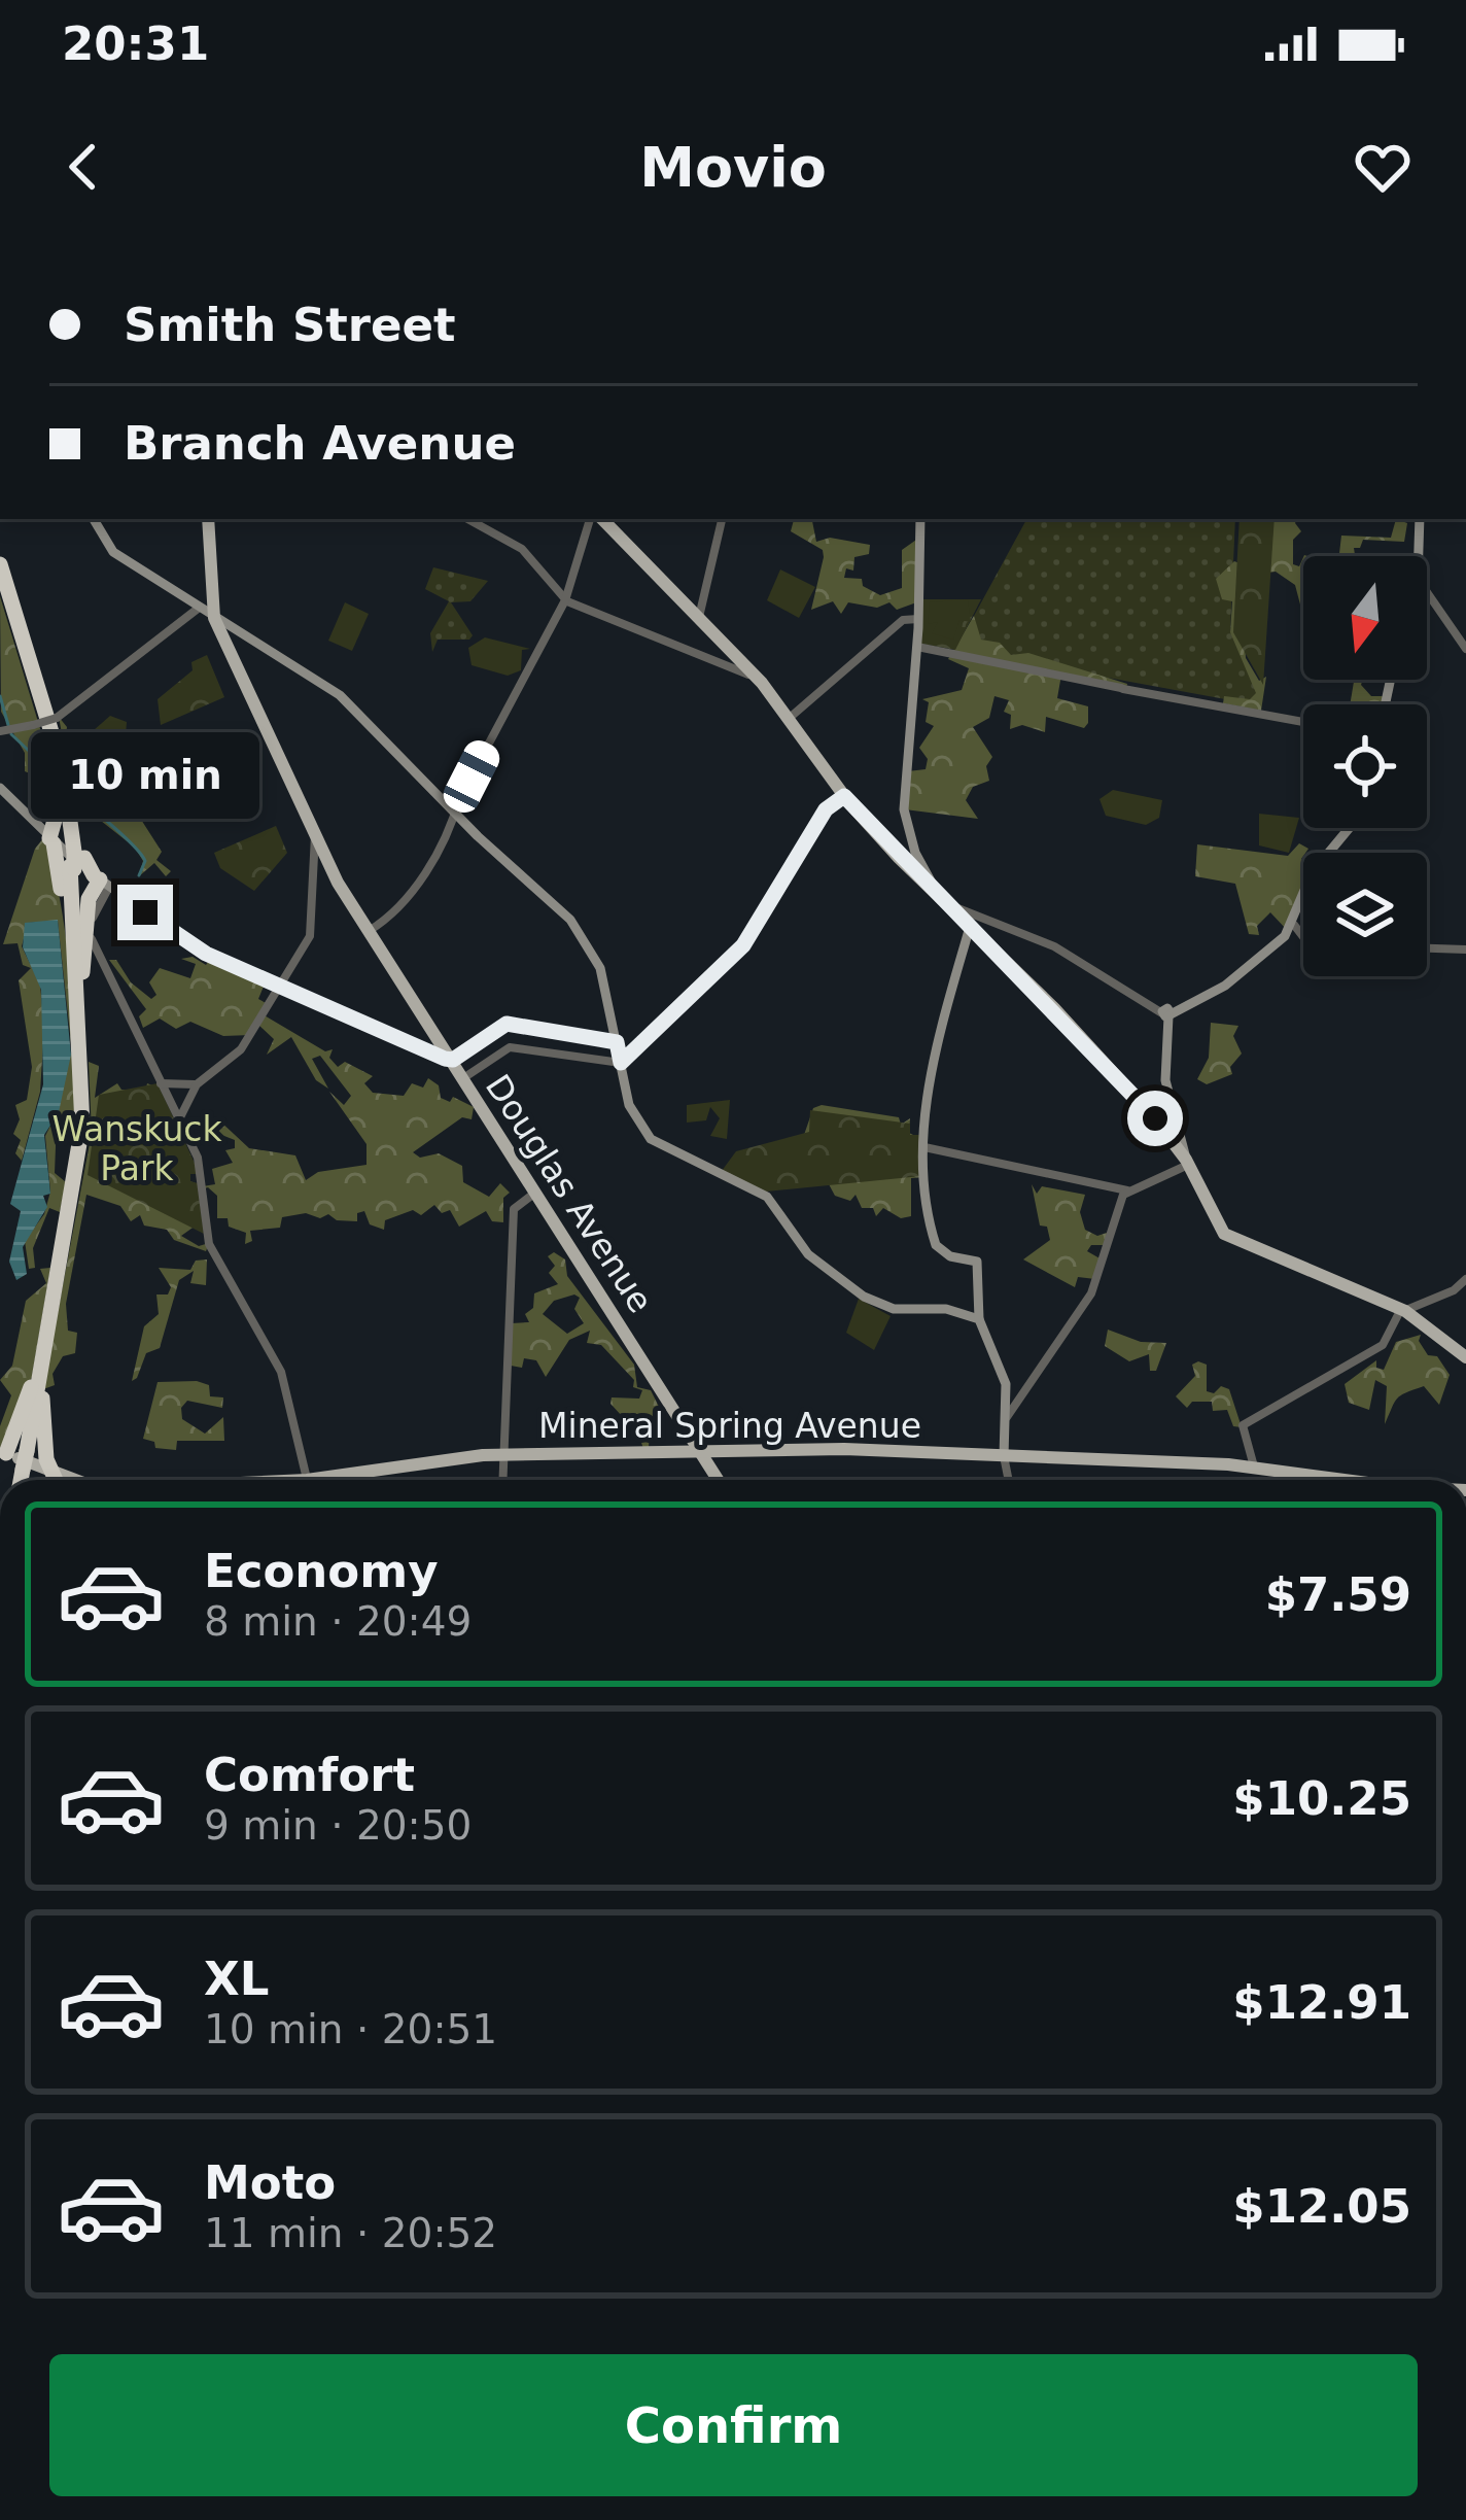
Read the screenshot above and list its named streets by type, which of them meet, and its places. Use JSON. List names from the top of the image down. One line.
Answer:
{"streets":{"main road":["Douglas Avenue","Mineral Spring Avenue"]},"crossings":[["Douglas Avenue","Mineral Spring Avenue"]],"parks":["Wanskuck Park"],"north":"bottom","page":{"status":"20:31","header":"Movio","banner":["Smith Street","Branch Avenue"],"bubble":"10 min","list":[{"name":"Economy","note":"8 min · 20:49","value":"$7.59"},{"name":"Comfort","note":"9 min · 20:50","value":"$10.25"},{"name":"XL","note":"10 min · 20:51","value":"$12.91"},{"name":"Moto","note":"11 min · 20:52","value":"$12.05"}],"buttons":"Confirm"}}
